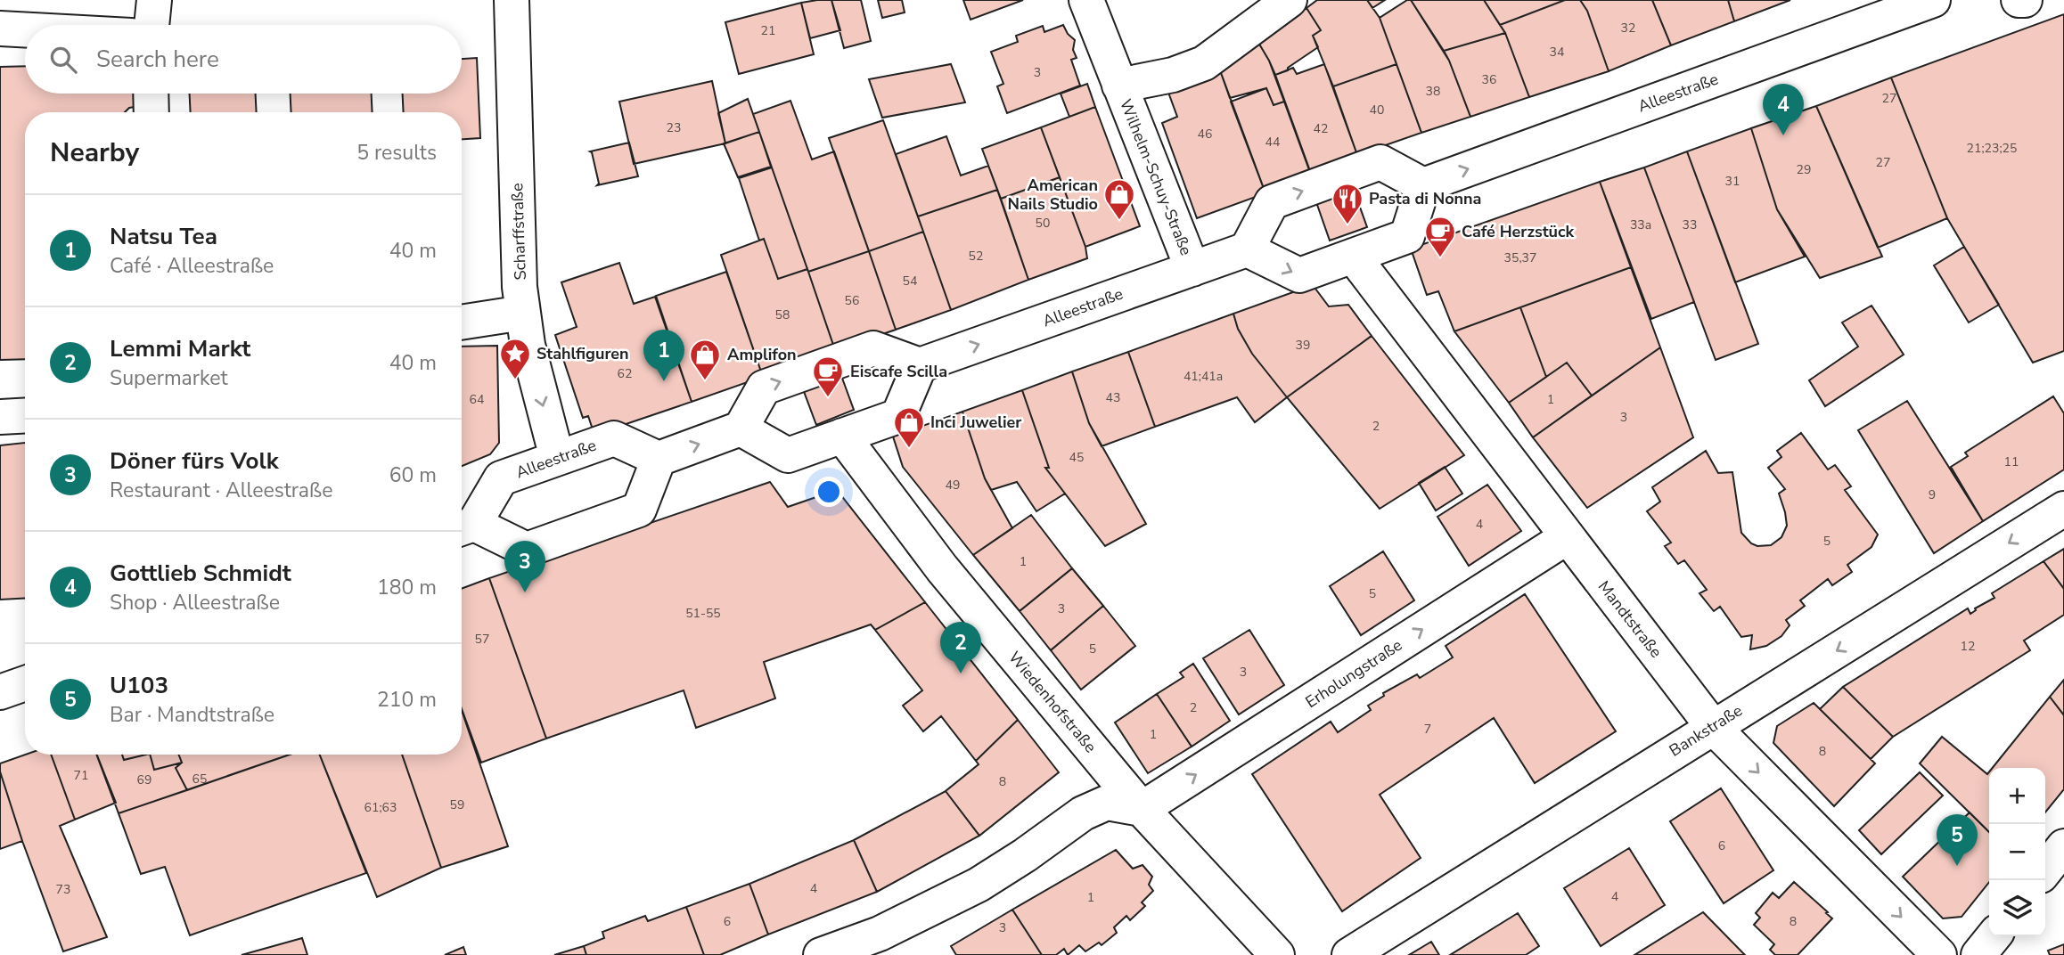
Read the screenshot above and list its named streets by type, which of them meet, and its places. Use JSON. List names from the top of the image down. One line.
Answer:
{"streets":{"street":["Alleestraße","Wilhelm-Schuy-Straße","Scharffstraße","Mandtstraße","Erholungstraße","Wiedenhofstraße","Bankstraße"]},"crossings":[["Alleestraße","Wilhelm-Schuy-Straße"],["Alleestraße","Scharffstraße"],["Mandtstraße","Erholungstraße"],["Mandtstraße","Bankstraße"],["Erholungstraße","Wiedenhofstraße"]],"one_way":["Alleestraße","Mandtstraße","Erholungstraße","Bankstraße"],"places":{"shop":["American Nails Studio","Amplifon","Inci Juwelier"],"restaurant":["Pasta di Nonna"],"cafe":["Café Herzstück","Eiscafe Scilla"],"place":["Stahlfiguren"]},"house_numbers":["32","21","34","3","36","38","27","40","23","42","46","44","21;23;25","27","29","31","50","33a","33","52","35,37","54","56","58","39","62","41;41a","43","64","1","3","2","45","11","49","9","4","5","1","5","3","51-55","57","12","5","3","2","7","1","8","71","65","69","8","59","61;63","6","4","73","4","1","6","8","3"],"page":{"search":"Search here","pins":["4","1","3","2","5"],"heading":["Nearby","5 results"],"list":[{"mark":"1","name":"Natsu Tea","note":"Café · Alleestraße","value":"40 m"},{"mark":"2","name":"Lemmi Markt","note":"Supermarket","value":"40 m"},{"mark":"3","name":"Döner fürs Volk","note":"Restaurant · Alleestraße","value":"60 m"},{"mark":"4","name":"Gottlieb Schmidt","note":"Shop · Alleestraße","value":"180 m"},{"mark":"5","name":"U103","note":"Bar · Mandtstraße","value":"210 m"}],"map_buttons":["+","−"]}}
